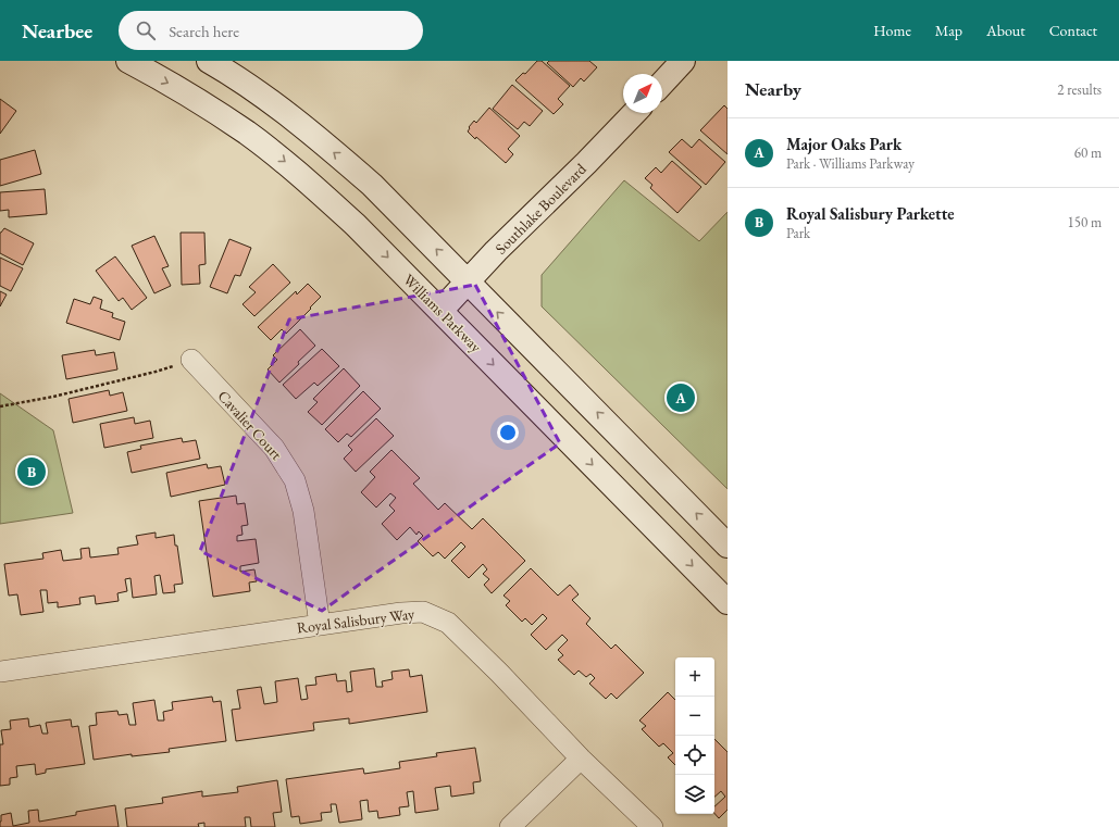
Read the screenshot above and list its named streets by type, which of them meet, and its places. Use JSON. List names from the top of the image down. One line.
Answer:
{"streets":{"main road":["Southlake Boulevard","Williams Parkway"],"street":["Cavalier Court","Royal Salisbury Way"]},"crossings":[["Southlake Boulevard","Williams Parkway"],["Cavalier Court","Royal Salisbury Way"]],"north":"top right","page":{"header":"Nearbee","search":"Search here","nav":["Home","Map","About","Contact"],"heading":["Nearby","2 results"],"list":[{"mark":"A","name":"Major Oaks Park","note":"Park · Williams Parkway","value":"60 m"},{"mark":"B","name":"Royal Salisbury Parkette","note":"Park","value":"150 m"}],"pins":["A","B"],"map_buttons":["+","−"]}}
